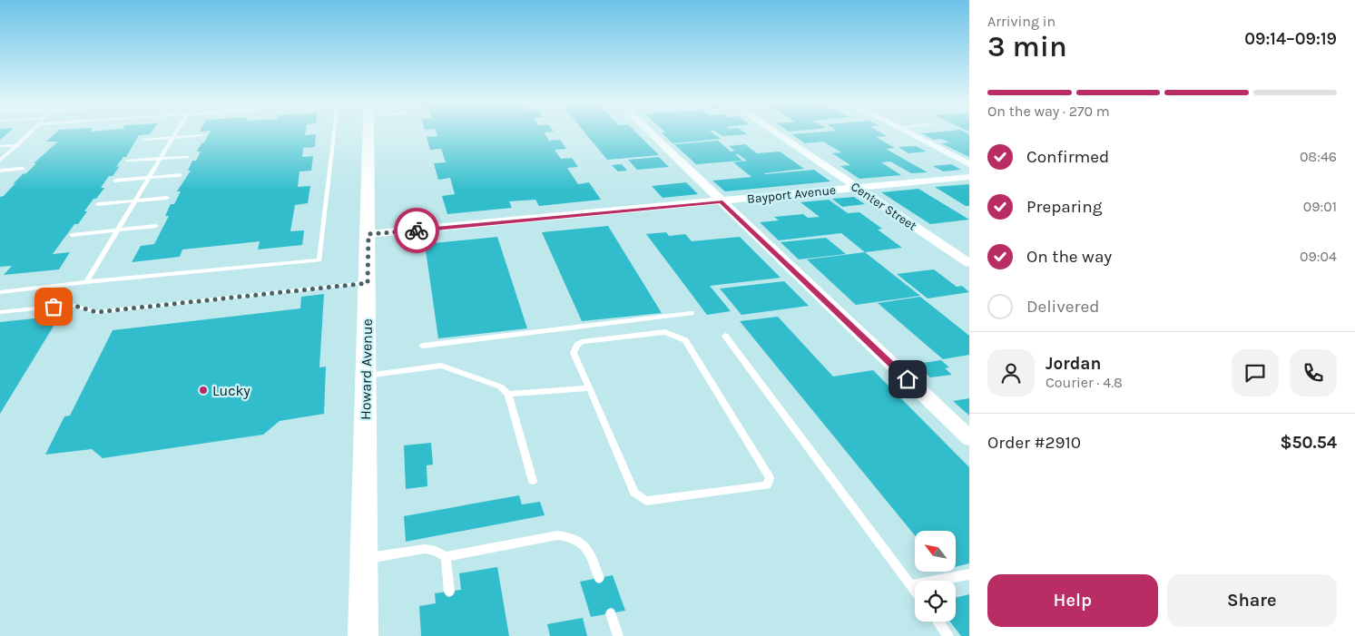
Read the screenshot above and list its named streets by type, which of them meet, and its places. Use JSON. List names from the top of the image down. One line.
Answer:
{"streets":{"street":["Bayport Avenue","Center Street","Howard Avenue"]},"crossings":[["Bayport Avenue","Center Street"],["Bayport Avenue","Howard Avenue"]],"places":["Lucky"],"north":"top left","page":{"heading":["3 min","Arriving in","09:14–09:19"],"panel":["Jordan","Courier · 4.8","Order #2910","$50.54"],"bar":"On the way · 270 m","list":[["Confirmed","08:46"],["Preparing","09:01"],["On the way","09:04"],"Delivered"],"buttons":["Help","Share"]}}
